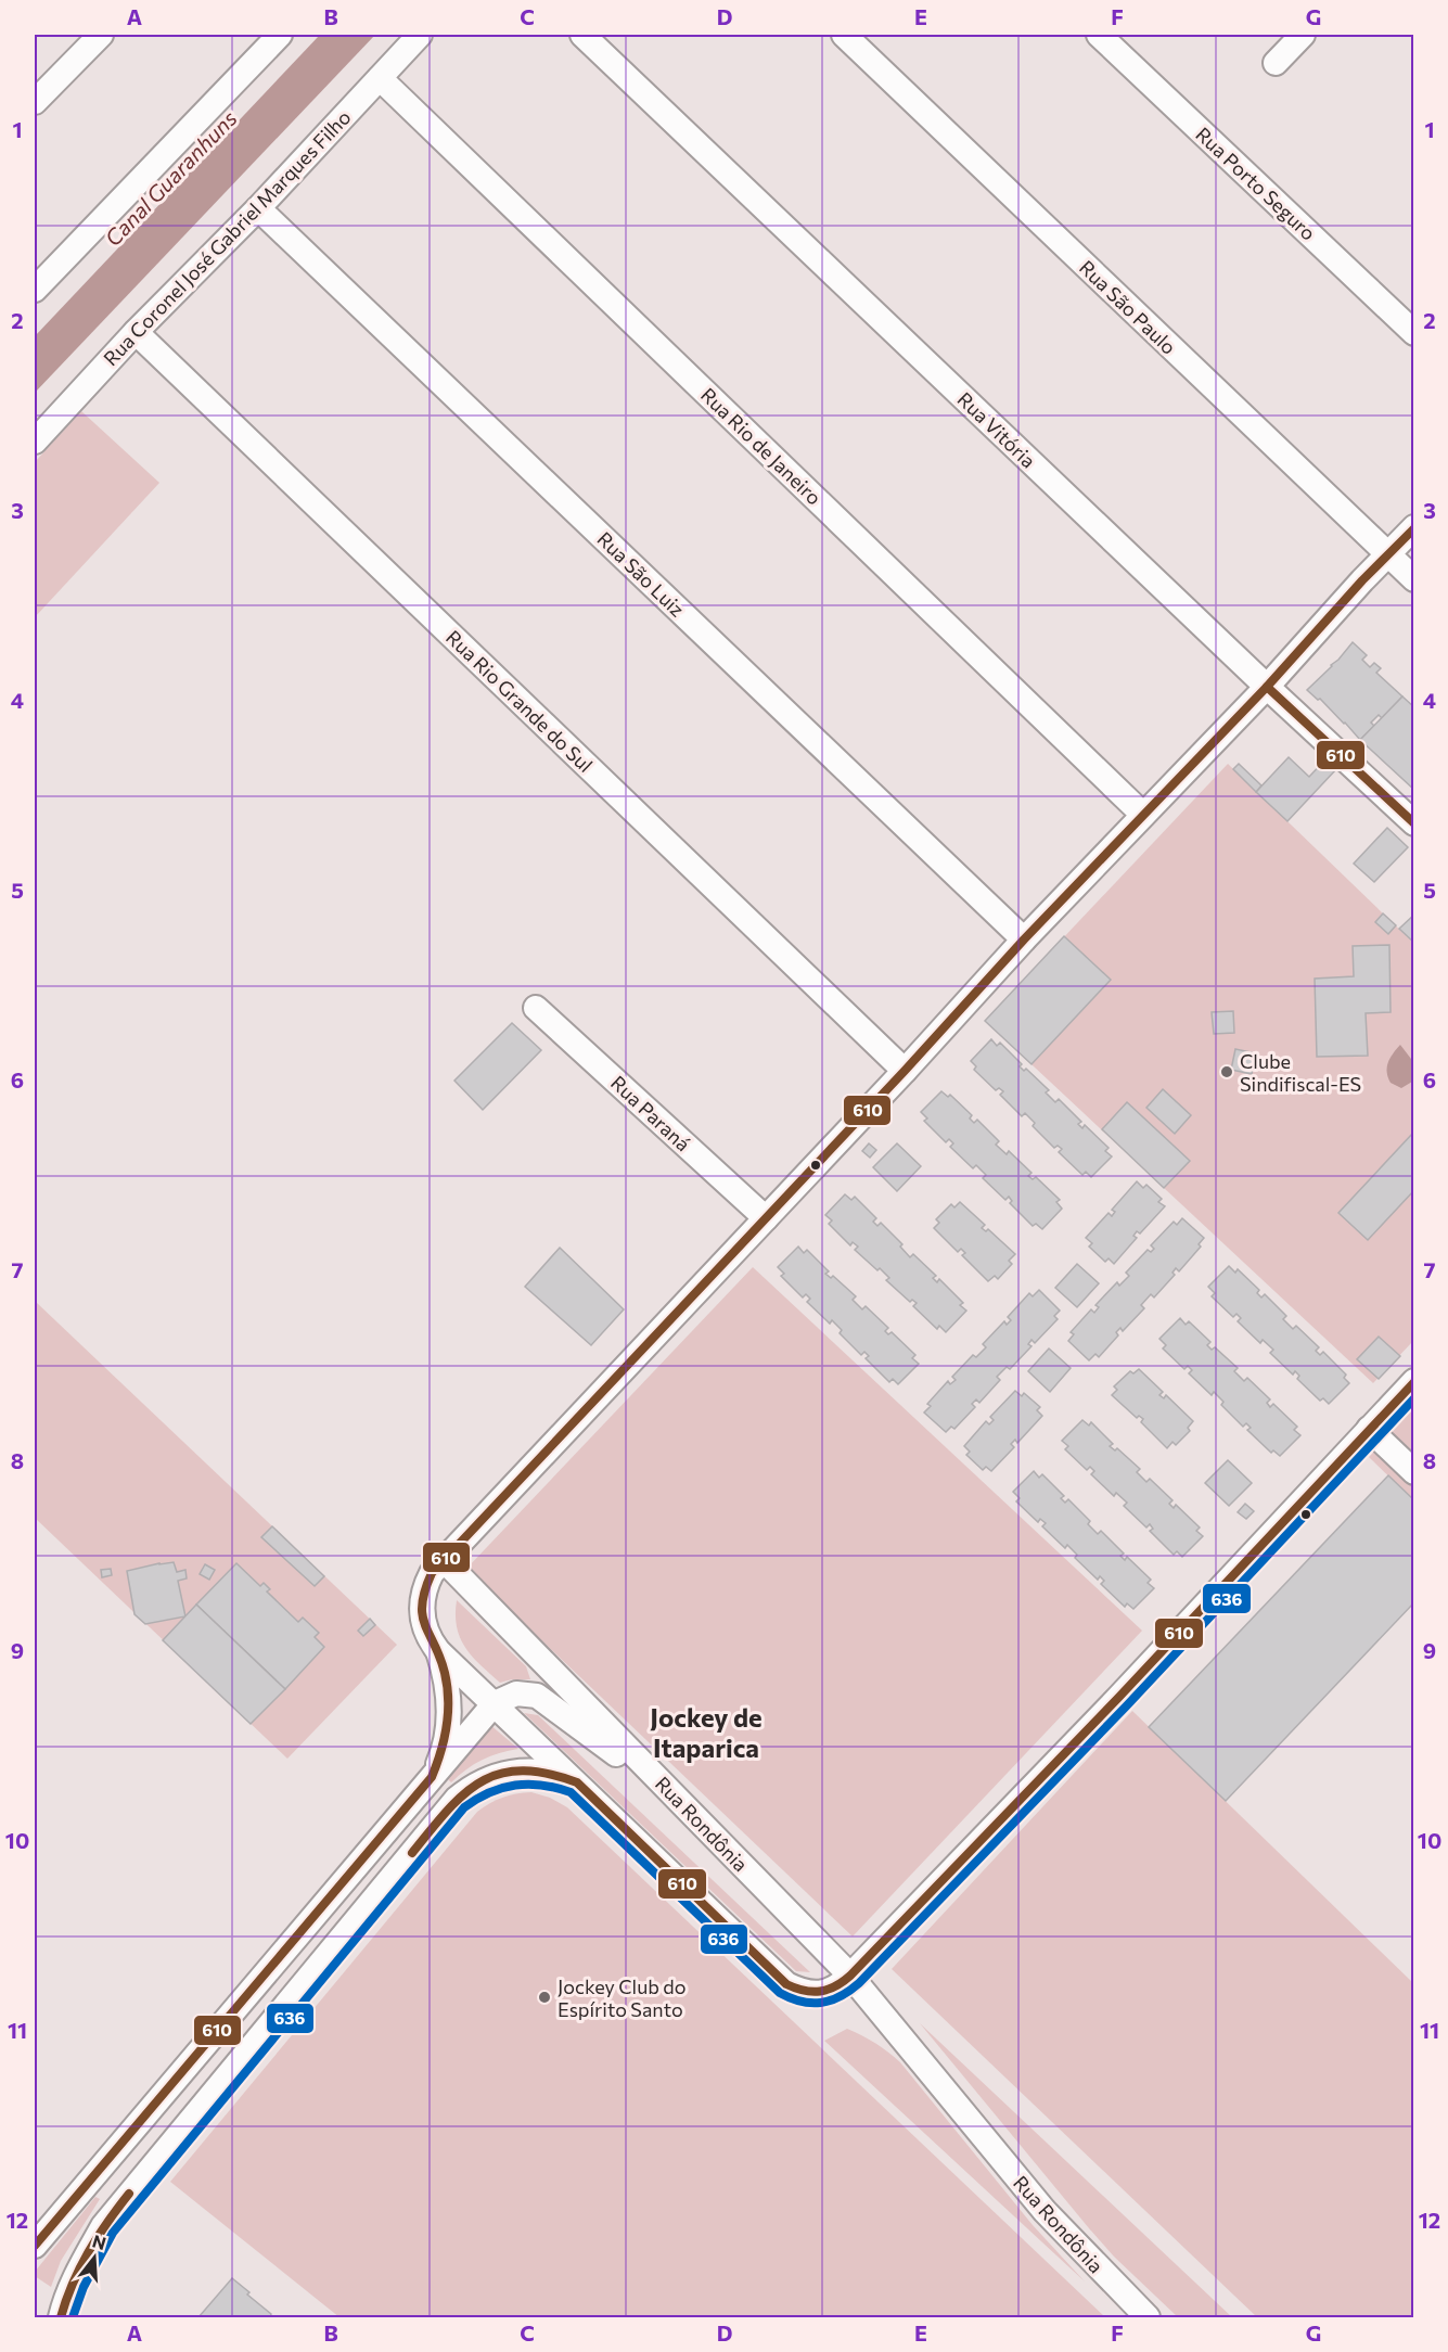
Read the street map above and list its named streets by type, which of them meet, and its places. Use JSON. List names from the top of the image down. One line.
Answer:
{"streets":{"street":["Rua Porto Seguro","Rua Coronel José Gabriel Marques Filho","Rua São Paulo","Rua Vitória","Rua Rio de Janeiro","Rua São Luiz","Rua Rio Grande do Sul","Rua Paraná","Rua Rondônia"]},"crossings":[["Rua Coronel José Gabriel Marques Filho","Rua Rio de Janeiro"],["Rua Coronel José Gabriel Marques Filho","Rua São Luiz"],["Rua Coronel José Gabriel Marques Filho","Rua Rio Grande do Sul"]],"districts":["Jockey de Itaparica"],"water":["Canal Guaranhuns"],"places":["Clube Sindifiscal-ES","Jockey Club do Espírito Santo"],"lines":["transit line 610","transit line 636"],"north":"top","grid":{"columns":["A","B","C","D","E","F","G"],"rows":["1","2","3","4","5","6","7","8","9","10","11","12"]}}
